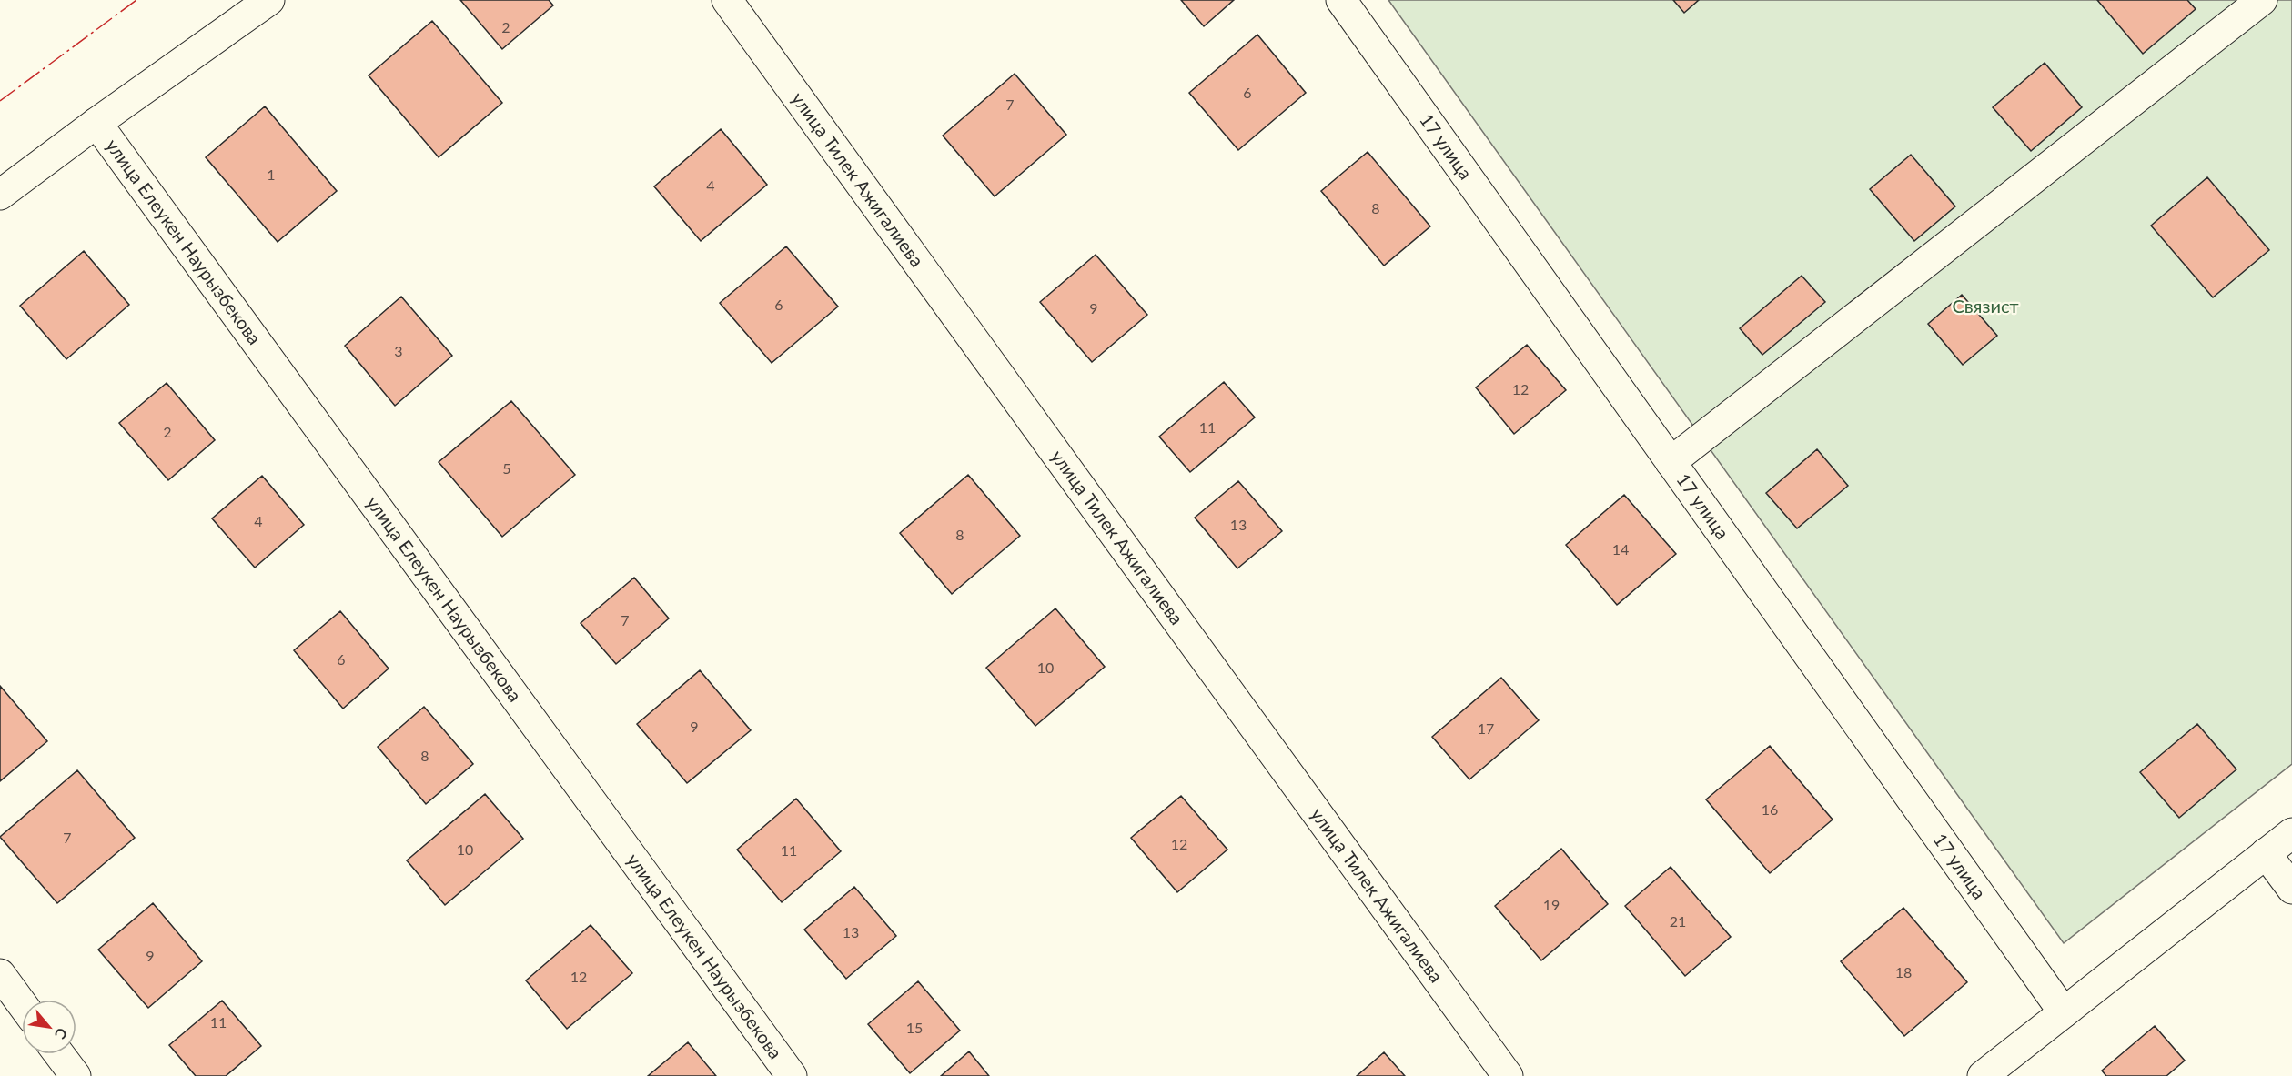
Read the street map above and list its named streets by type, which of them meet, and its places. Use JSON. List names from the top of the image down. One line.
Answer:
{"streets":{"street":["17 улица","улица Тилек Ажигалиева","улица Елеукен Наурызбекова"]},"parks":["Связист"],"house_numbers":["2","6","7","1","4","8","6","9","3","12","11","2","5","4","13","8","14","7","6","10","9","17","8","16","7","12","10","11","19","21","13","9","18","12","11","15"],"north":"bottom right"}
